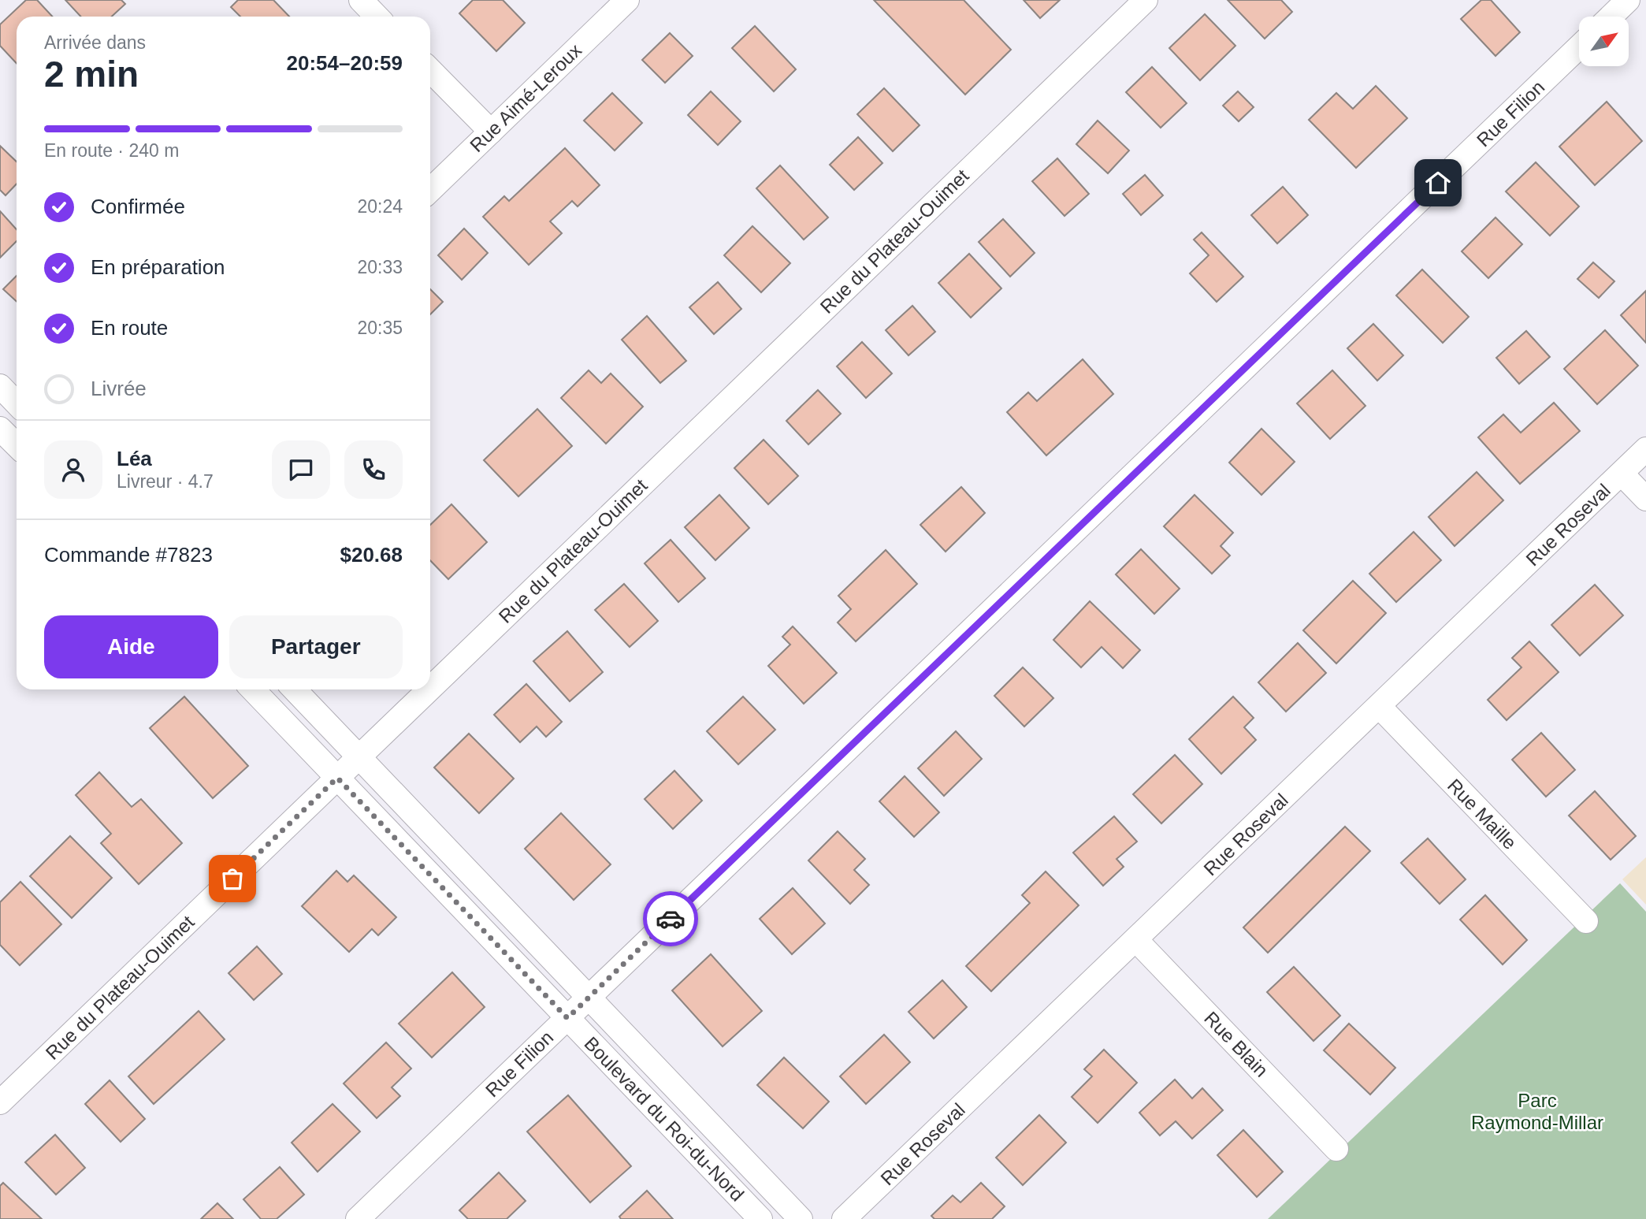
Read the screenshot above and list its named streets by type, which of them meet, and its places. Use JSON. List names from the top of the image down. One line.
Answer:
{"streets":{"street":["Rue Aimé-Leroux","Rue Filion","Rue du Plateau-Ouimet","Rue Roseval","Rue Maille","Rue Blain","Boulevard du Roi-du-Nord"]},"crossings":[["Rue Filion","Boulevard du Roi-du-Nord"],["Rue du Plateau-Ouimet","Boulevard du Roi-du-Nord"],["Rue Roseval","Rue Maille"],["Rue Roseval","Rue Blain"]],"parks":["Parc Raymond-Millar"],"north":"top right","page":{"heading":["2 min","Arrivée dans","20:54–20:59"],"panel":["Léa","Livreur · 4.7","Commande #7823","$20.68"],"bar":"En route · 240 m","list":[["Confirmée","20:24"],["En préparation","20:33"],["En route","20:35"],"Livrée"],"buttons":["Aide","Partager"]}}
